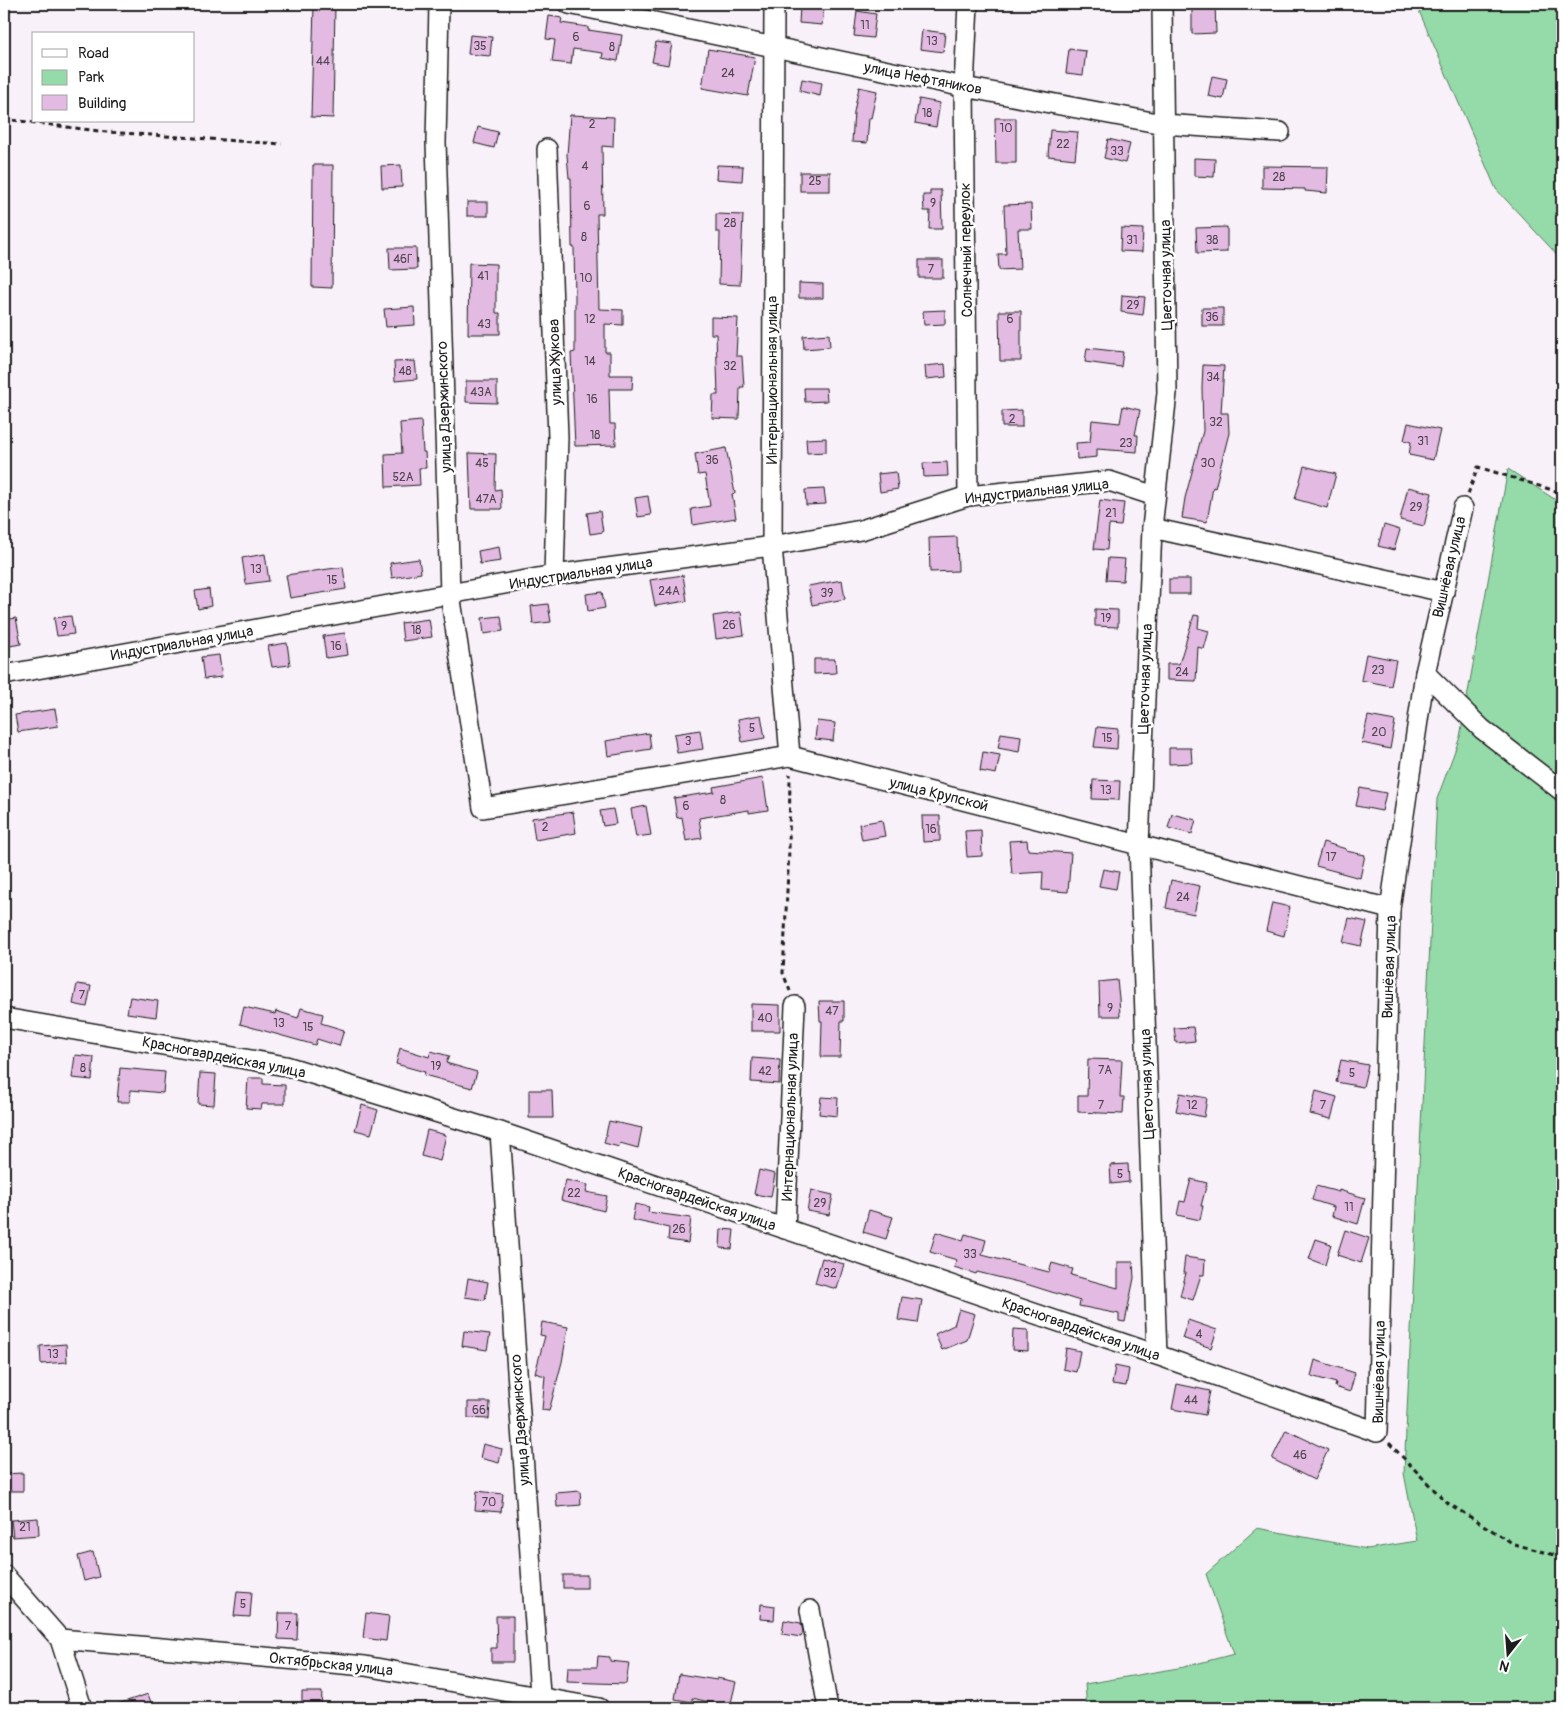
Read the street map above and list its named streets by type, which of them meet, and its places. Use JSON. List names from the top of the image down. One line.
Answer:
{"streets":{"street":["улица Нефтяников","Солнечный переулок","Цветочная улица","улица Жукова","Интернациональная улица","улица Дзержинского","Индустриальная улица","Вишнёвая улица","улица Крупской","Красногвардейская улица","Октябрьская улица"]},"crossings":[["улица Нефтяников","Солнечный переулок"],["улица Нефтяников","Цветочная улица"],["улица Нефтяников","Интернациональная улица"],["Солнечный переулок","Индустриальная улица"],["Цветочная улица","Индустриальная улица"],["Цветочная улица","улица Крупской"],["Цветочная улица","Красногвардейская улица"],["улица Жукова","Индустриальная улица"],["Интернациональная улица","Индустриальная улица"],["Интернациональная улица","улица Крупской"],["Интернациональная улица","Красногвардейская улица"],["улица Дзержинского","Индустриальная улица"],["улица Дзержинского","улица Крупской"],["улица Дзержинского","Красногвардейская улица"],["улица Дзержинского","Октябрьская улица"],["Вишнёвая улица","улица Крупской"],["Вишнёвая улица","Красногвардейская улица"]],"house_numbers":["11","6","13","35","8","44","24","18","2","10","22","33","4","28","25","9","6","28","8","31","38","46Г","7","41","10","29","36","12","6","43","14","32","48","34","43А","16","2","32","18","31","23","36","45","30","52А","47А","29","21","13","15","24А","39","19","26","9","18","16","23","24","5","20","15","3","13","8","6","2","16","17","24","7","9","47","40","13","15","19","8","7А","42","5","7","12","7","5","22","29","11","26","33","32","4","13","44","66","46","70","21","5","7"],"legend":["Road","Park","Building"],"north":"bottom"}
